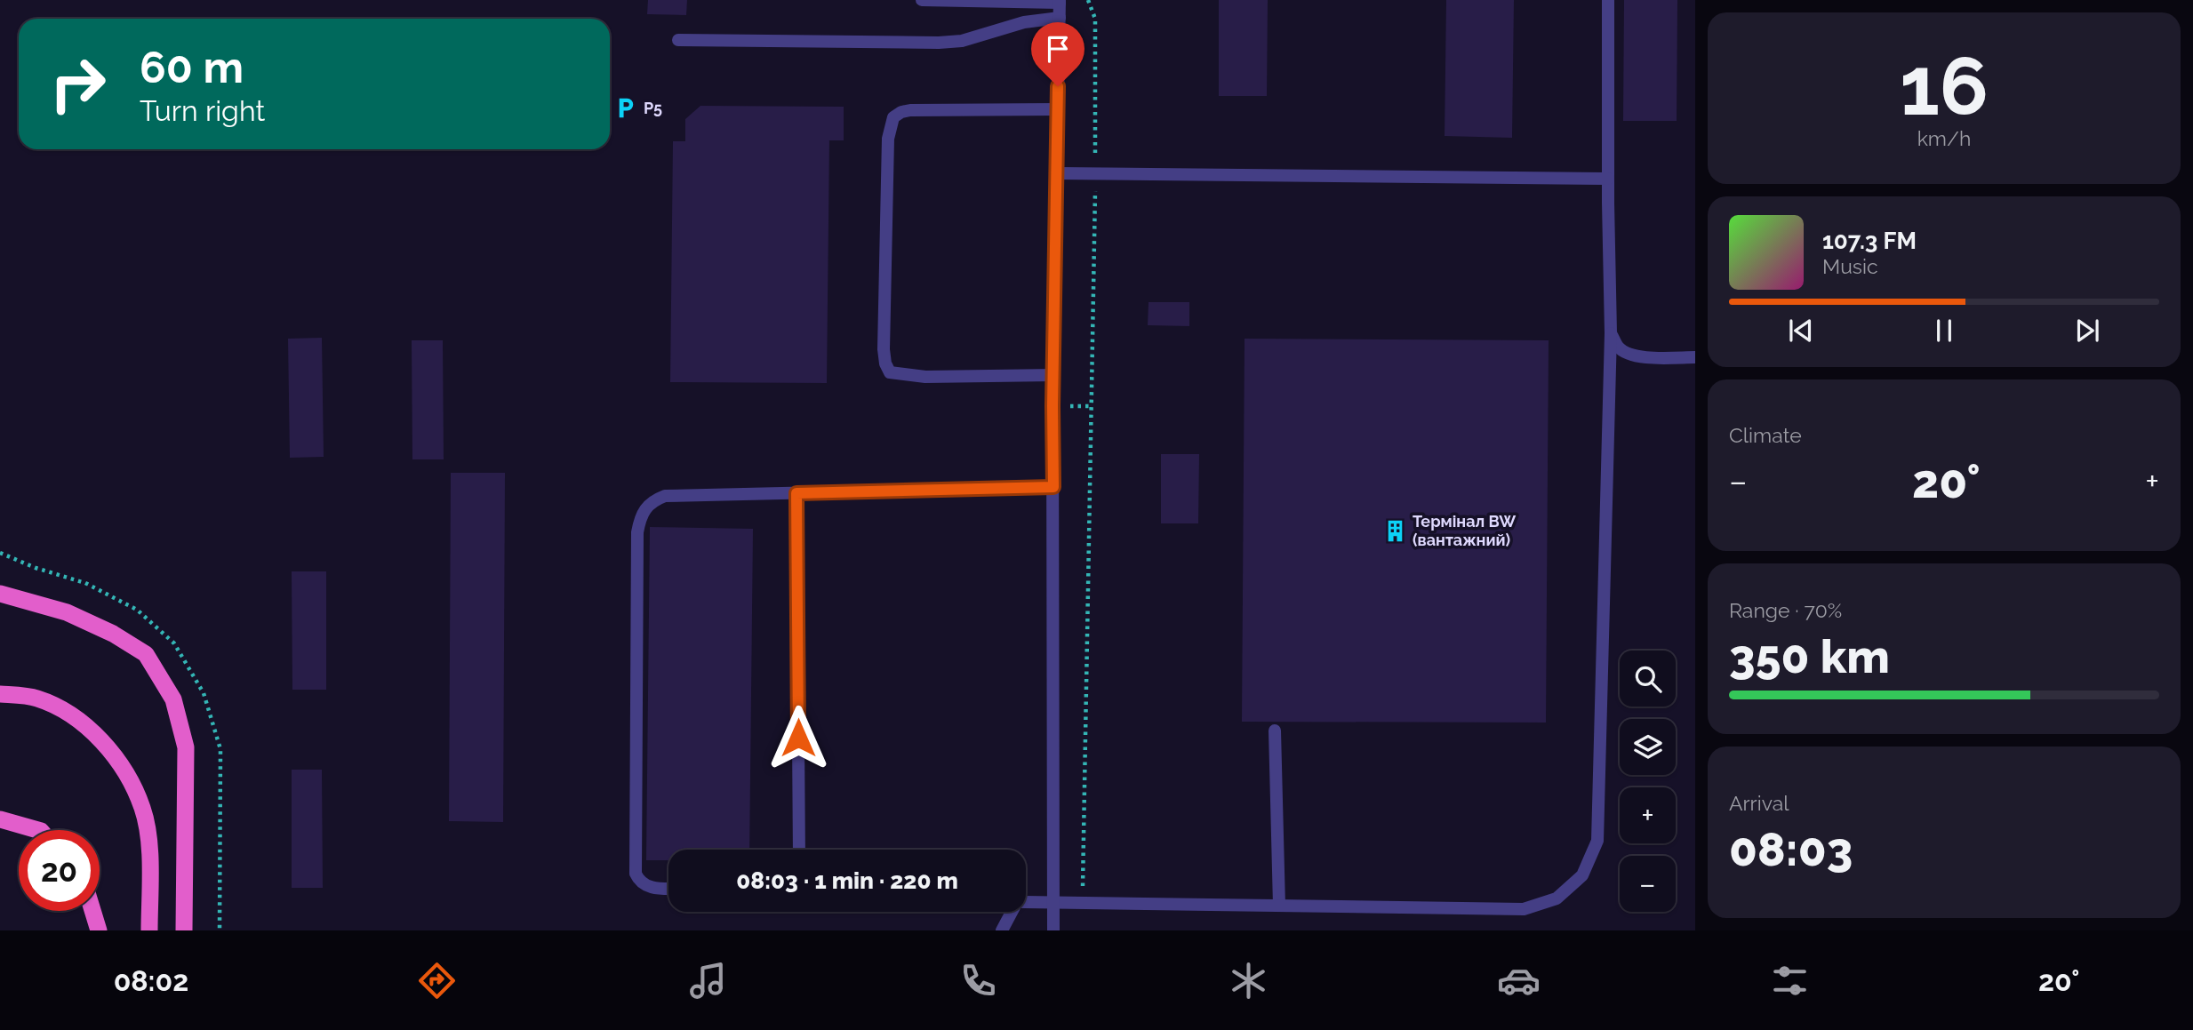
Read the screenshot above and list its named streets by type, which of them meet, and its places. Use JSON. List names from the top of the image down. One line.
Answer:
{"places":{"parking":["P5"],"building":["Термінал BW (вантажний)"]},"page":{"tile":[["16","km/h"],"Climate",["Range · 70%","350 km"],["Arrival","08:03"]],"turn":["60 m","Turn right"],"song":["107.3 FM","Music"],"heat":["−","20°","+"],"map_buttons":["+","−"],"limit":"20","trip":"08:03 · 1 min · 220 m","tabs":["08:02","20°"]}}
